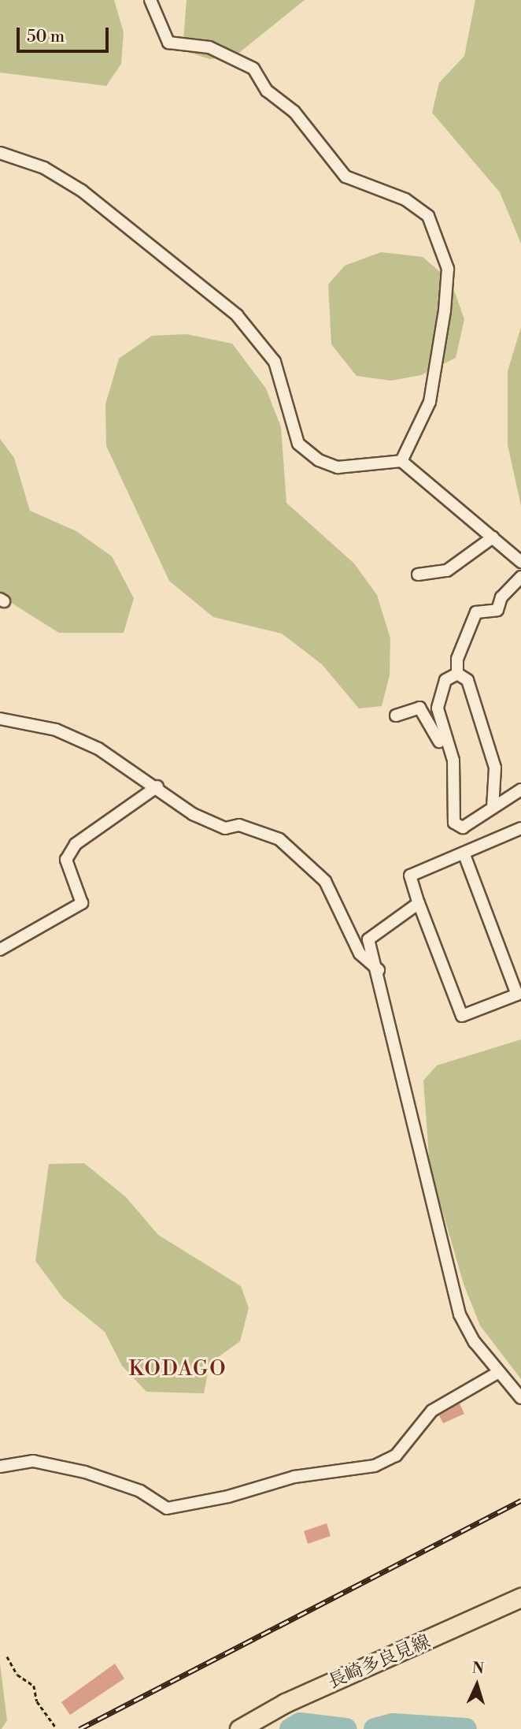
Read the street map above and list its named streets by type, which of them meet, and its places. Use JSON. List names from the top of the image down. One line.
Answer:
{"streets":{"main road":["長崎多良見線"]},"districts":["KODAGO"],"scale_bar":"50 m","north":"top"}
